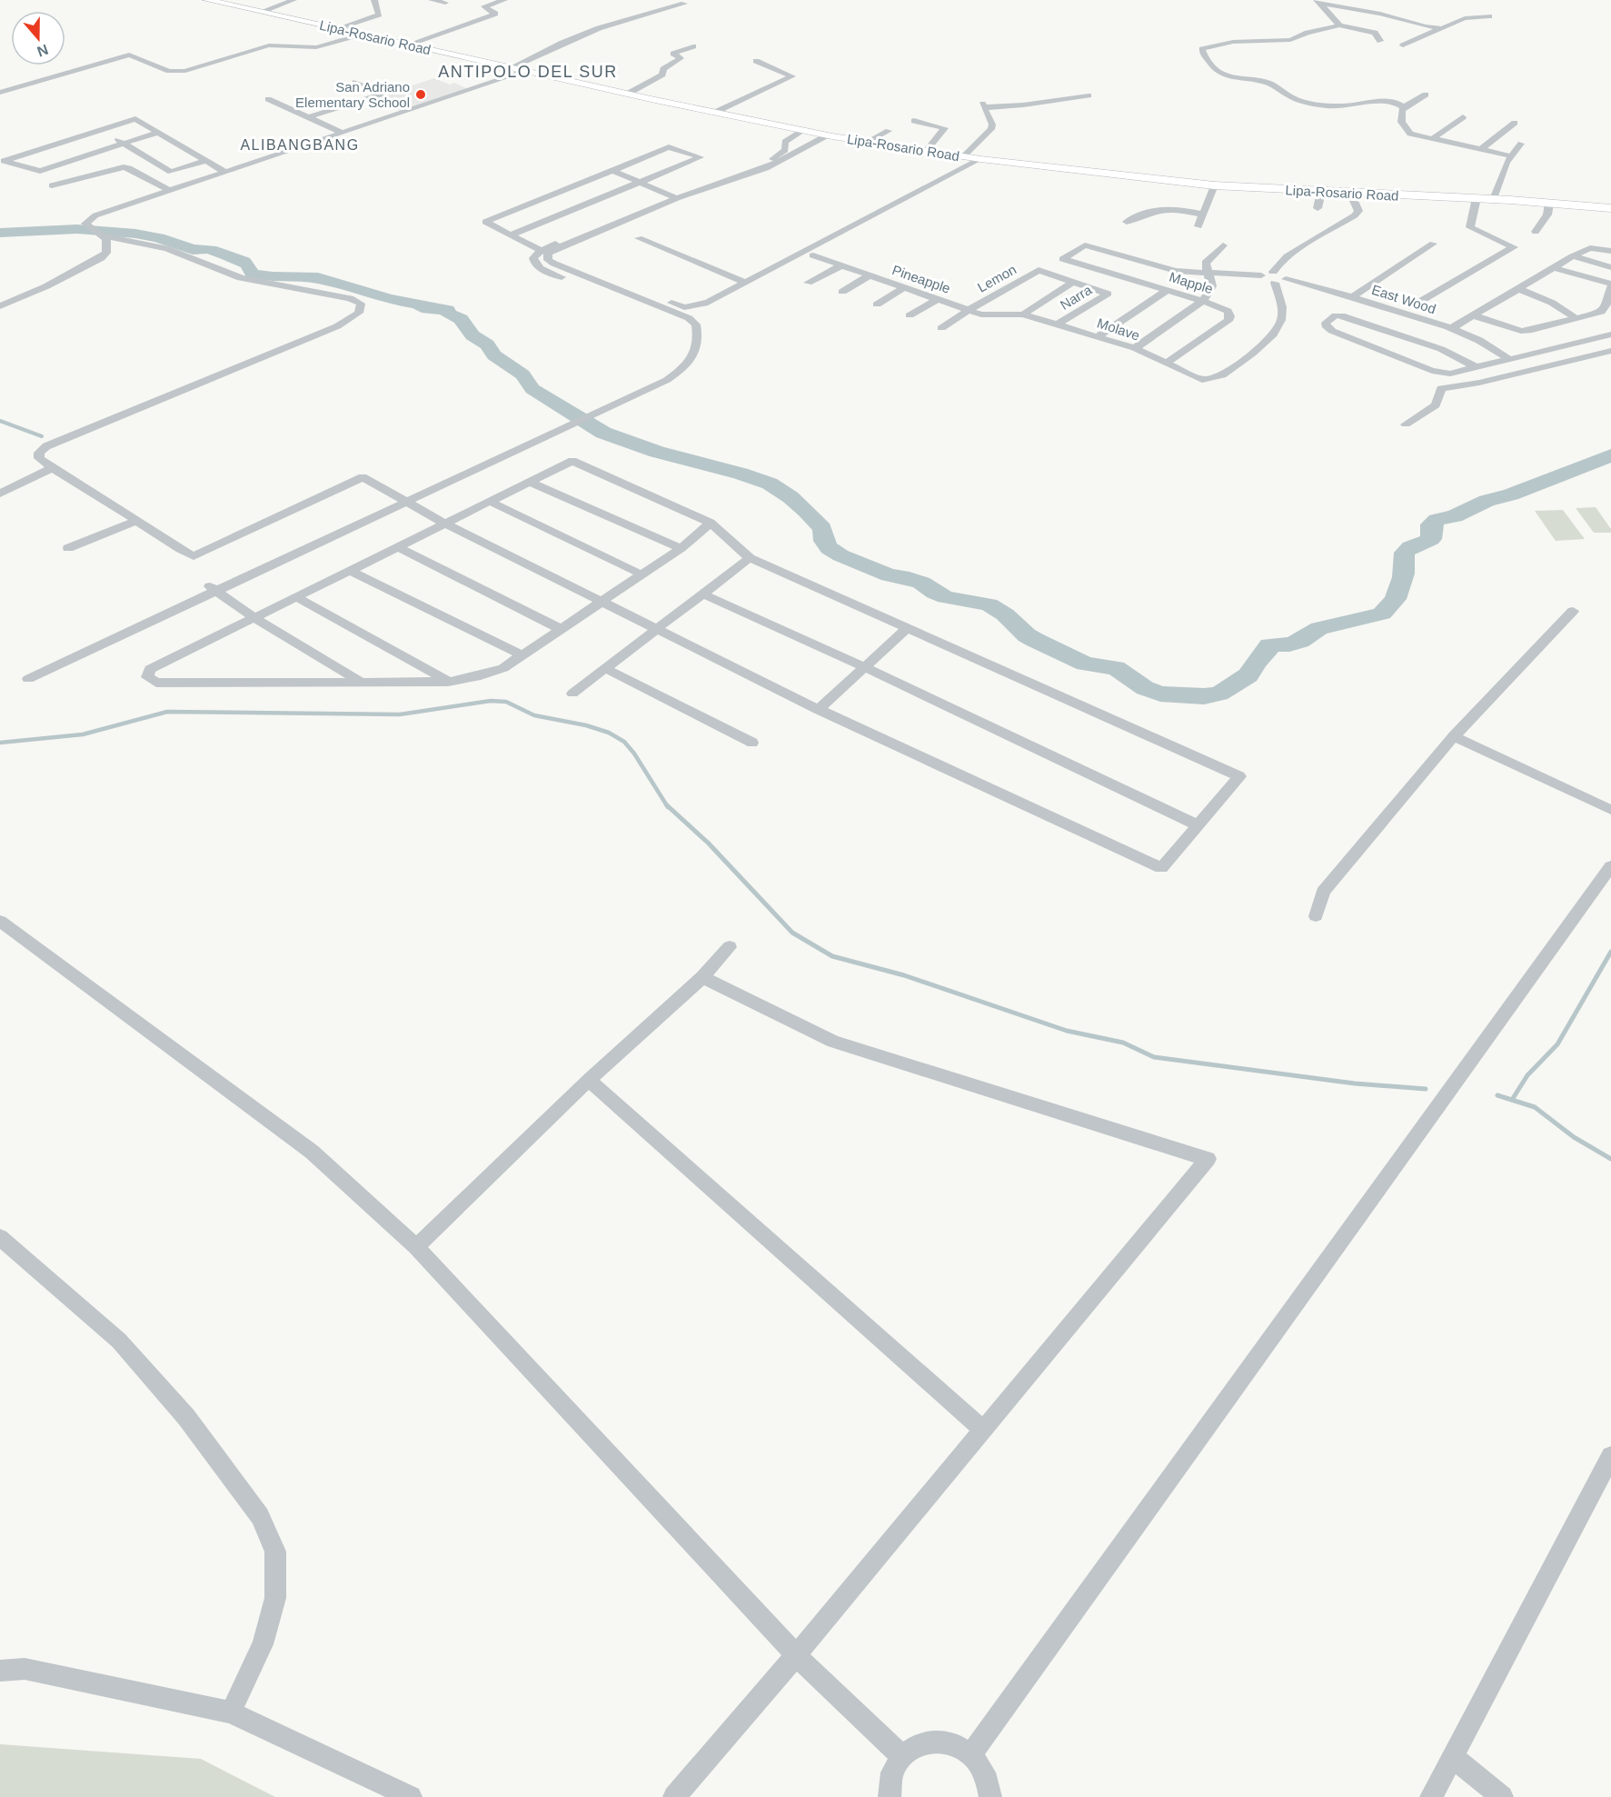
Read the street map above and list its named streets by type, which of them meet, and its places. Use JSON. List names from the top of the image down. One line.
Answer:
{"streets":{"main road":["Lipa-Rosario Road"],"street":["Lemon","Pineapple","Mapple","Narra","East Wood","Molave"]},"crossings":[["Lemon","Pineapple"],["Lemon","Narra"],["Pineapple","Molave"],["Mapple","Molave"],["Narra","Molave"]],"districts":["ANTIPOLO DEL SUR","ALIBANGBANG"],"places":["San Adriano Elementary School"],"north":"bottom"}
